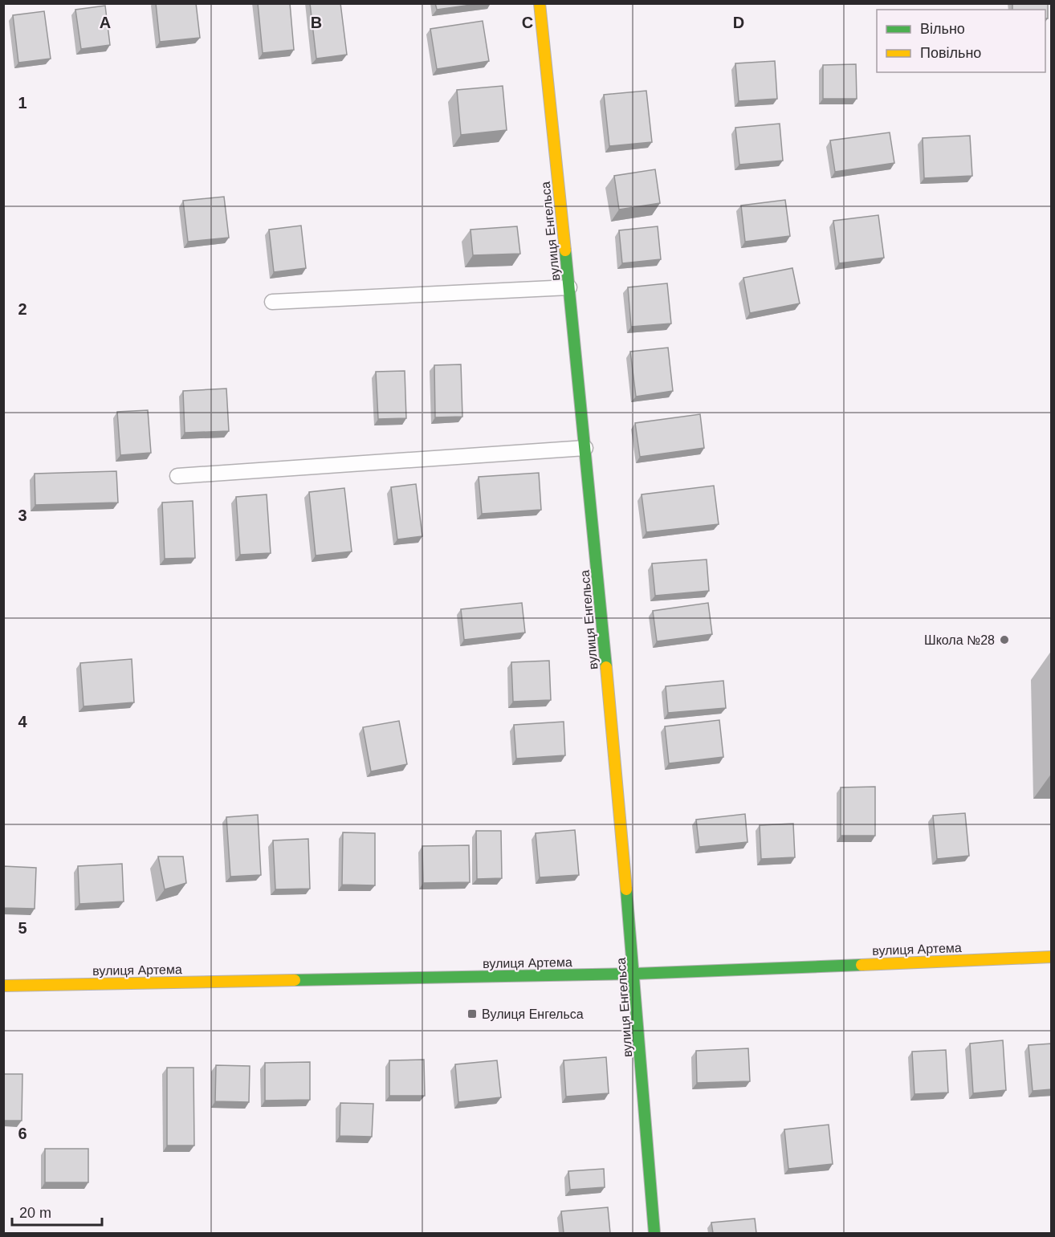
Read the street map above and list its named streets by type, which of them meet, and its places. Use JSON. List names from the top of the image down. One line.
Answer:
{"streets":{"street":["вулиця Енгельса","вулиця Артема"]},"crossings":[["вулиця Енгельса","вулиця Артема"]],"places":{"other":["Школа №28"],"transit":["Вулиця Енгельса"]},"legend":["Вільно","Повільно"],"scale_bar":"20 m","grid":{"columns":["A","B","C","D"],"rows":["1","2","3","4","5","6"]}}
